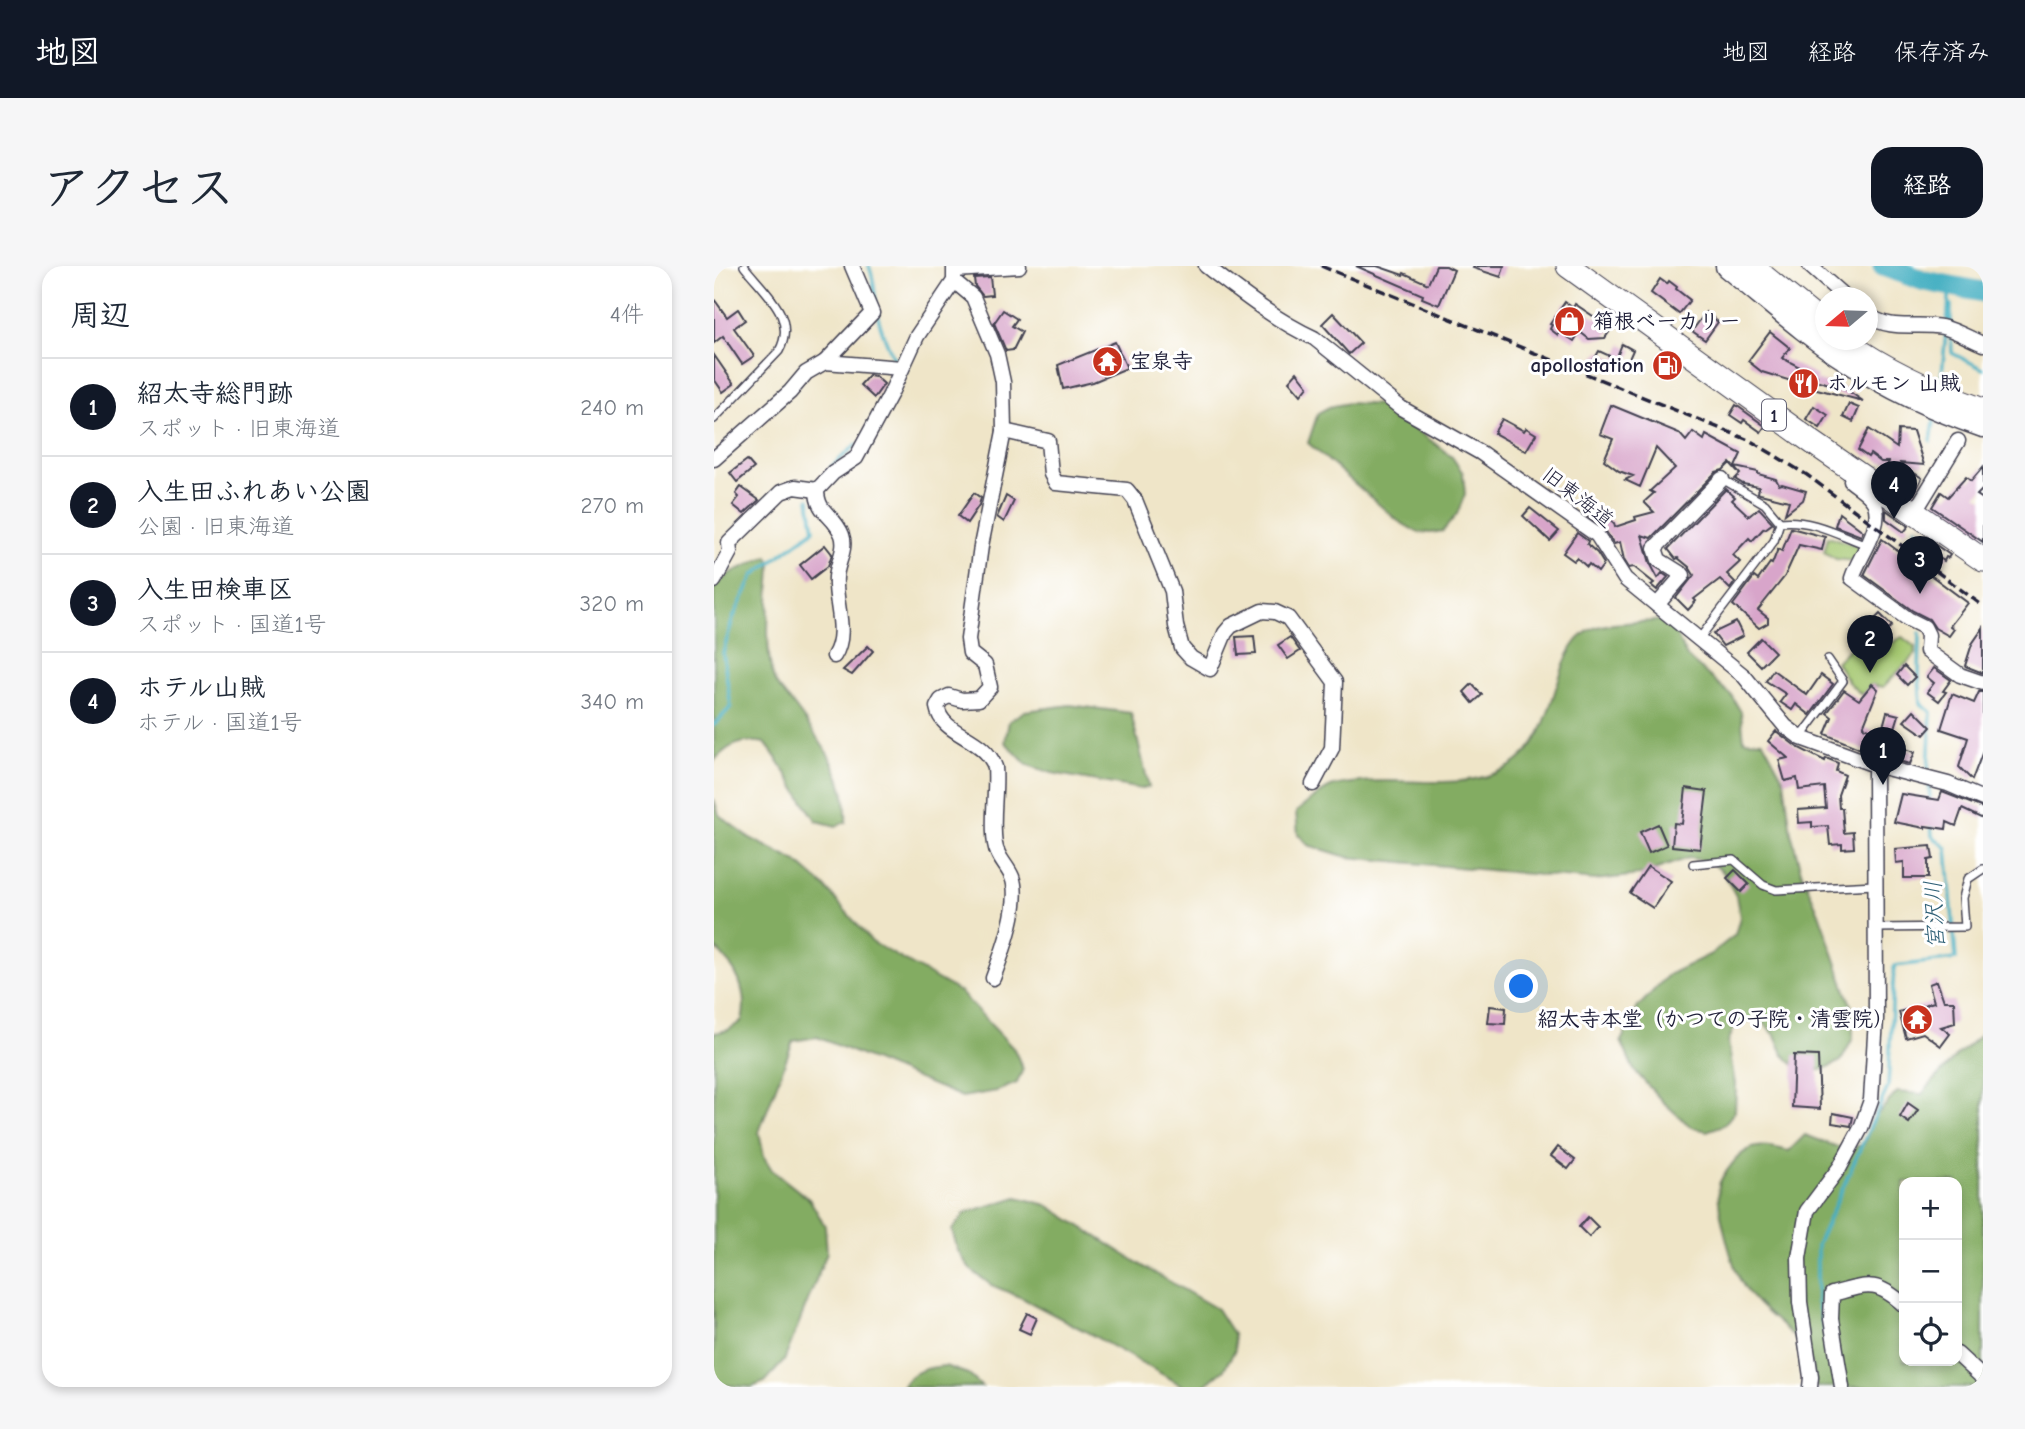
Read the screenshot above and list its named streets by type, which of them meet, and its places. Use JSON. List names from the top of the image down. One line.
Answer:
{"streets":{"highway":["1"],"street":["旧東海道"]},"water":["宮沢川"],"places":{"shop":["箱根ベーカリー"],"temple":["宝泉寺","紹太寺本堂（かつての子院・清雲院）"],"fuel station":["apollostation"],"restaurant":["ホルモン 山賊"]},"north":"left","page":{"header":"地図","nav":["地図","経路","保存済み"],"title":"アクセス","buttons":"経路","heading":["周辺","4件"],"list":[{"mark":"1","name":"紹太寺総門跡","note":"スポット · 旧東海道","value":"240 m"},{"mark":"2","name":"入生田ふれあい公園","note":"公園 · 旧東海道","value":"270 m"},{"mark":"3","name":"入生田検車区","note":"スポット · 国道1号","value":"320 m"},{"mark":"4","name":"ホテル山賊","note":"ホテル · 国道1号","value":"340 m"}],"pins":["4","3","2","1"],"map_buttons":["+","−"]}}
